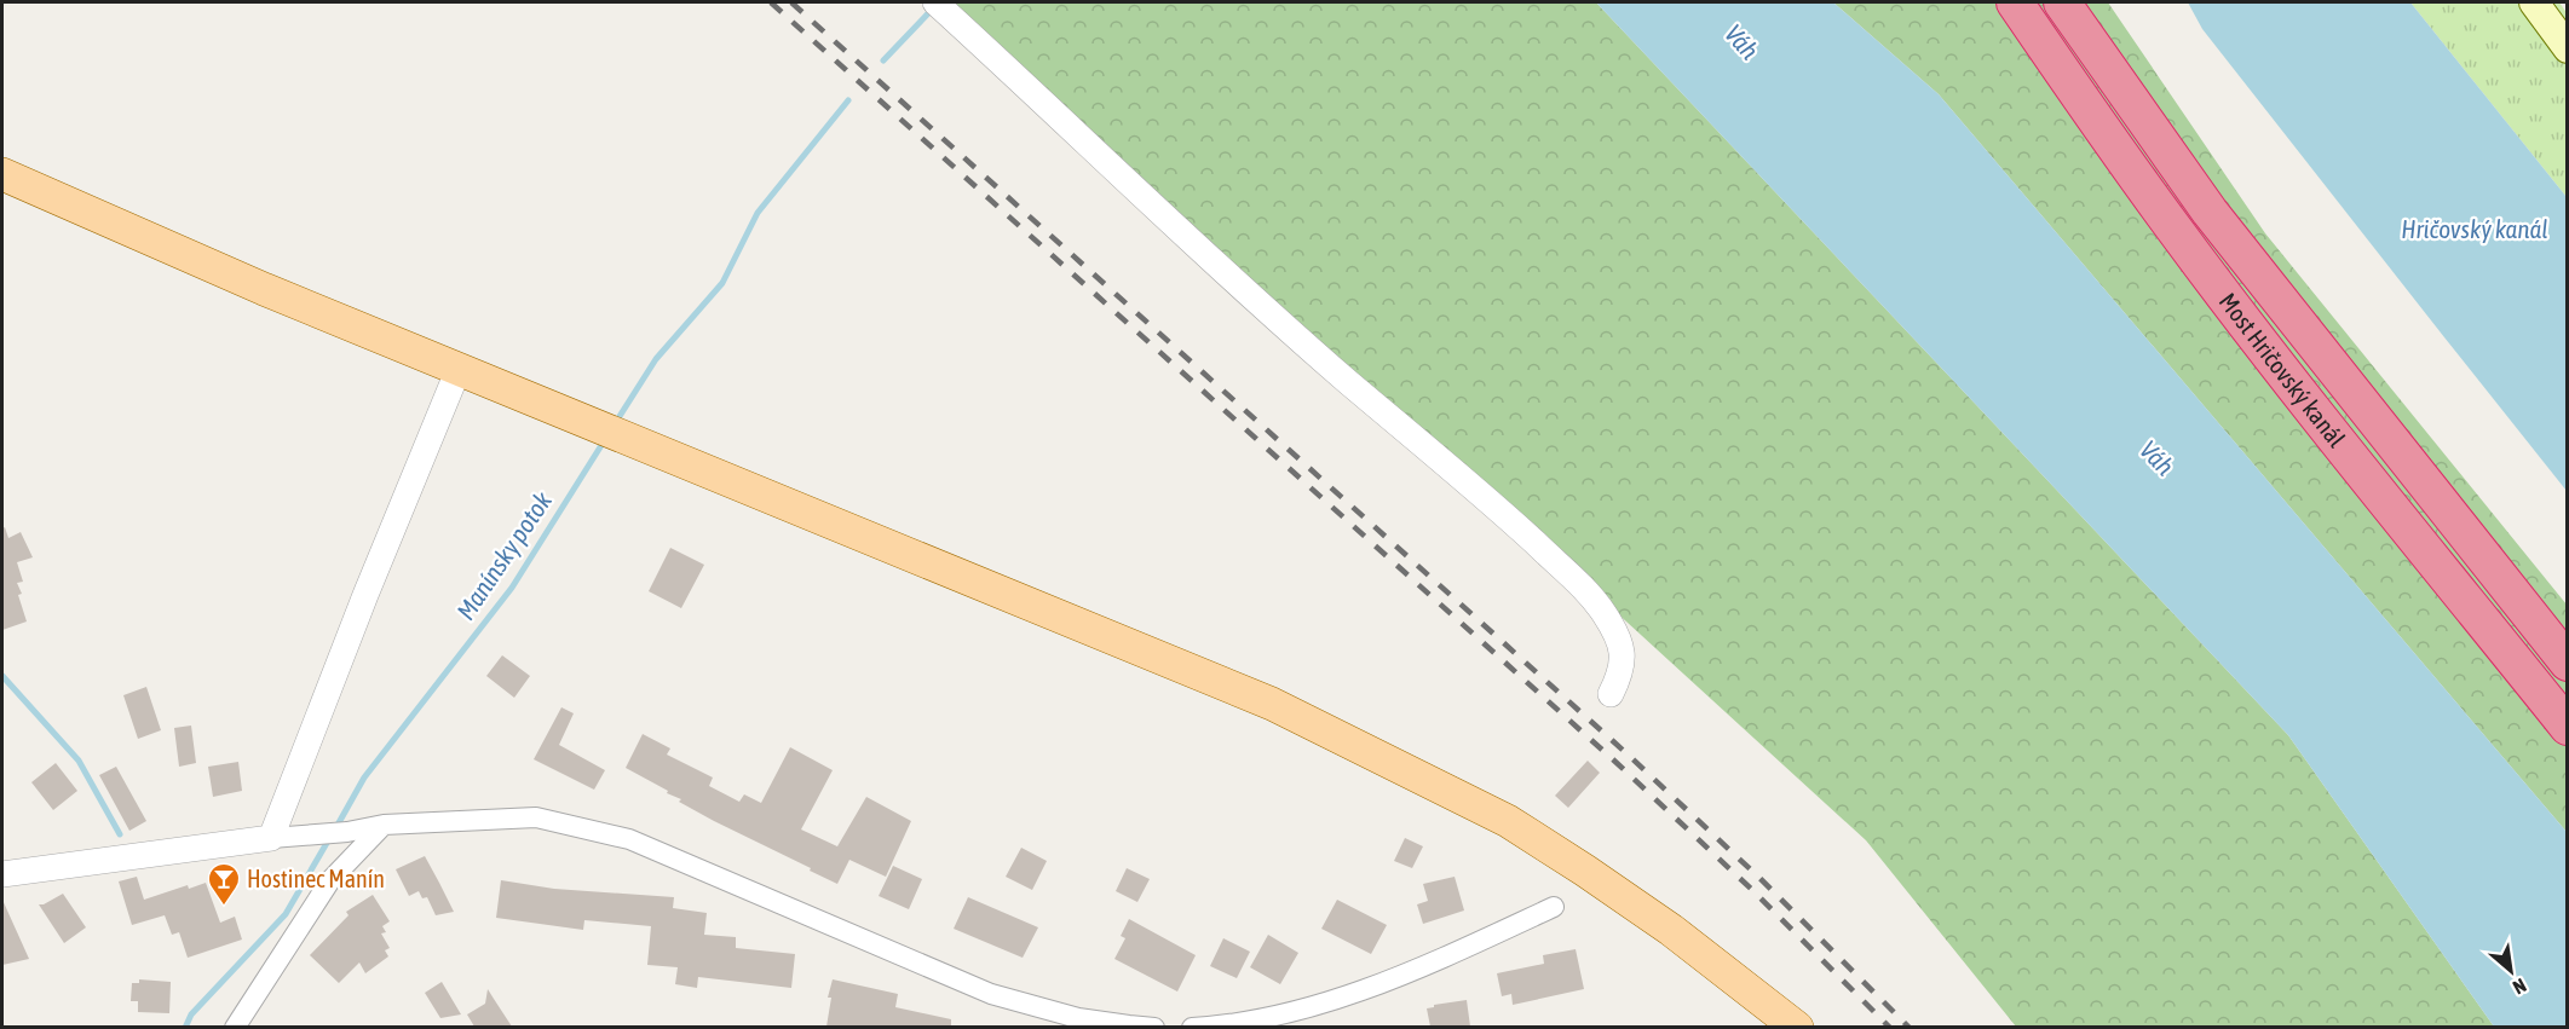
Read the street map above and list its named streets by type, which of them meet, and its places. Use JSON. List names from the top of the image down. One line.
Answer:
{"streets":{"highway":["Most Hričovský kanál"]},"water":["Váh","Hričovský kanál","Manínsky potok"],"places":{"bar":["Hostinec Manín"]},"north":"bottom right"}
